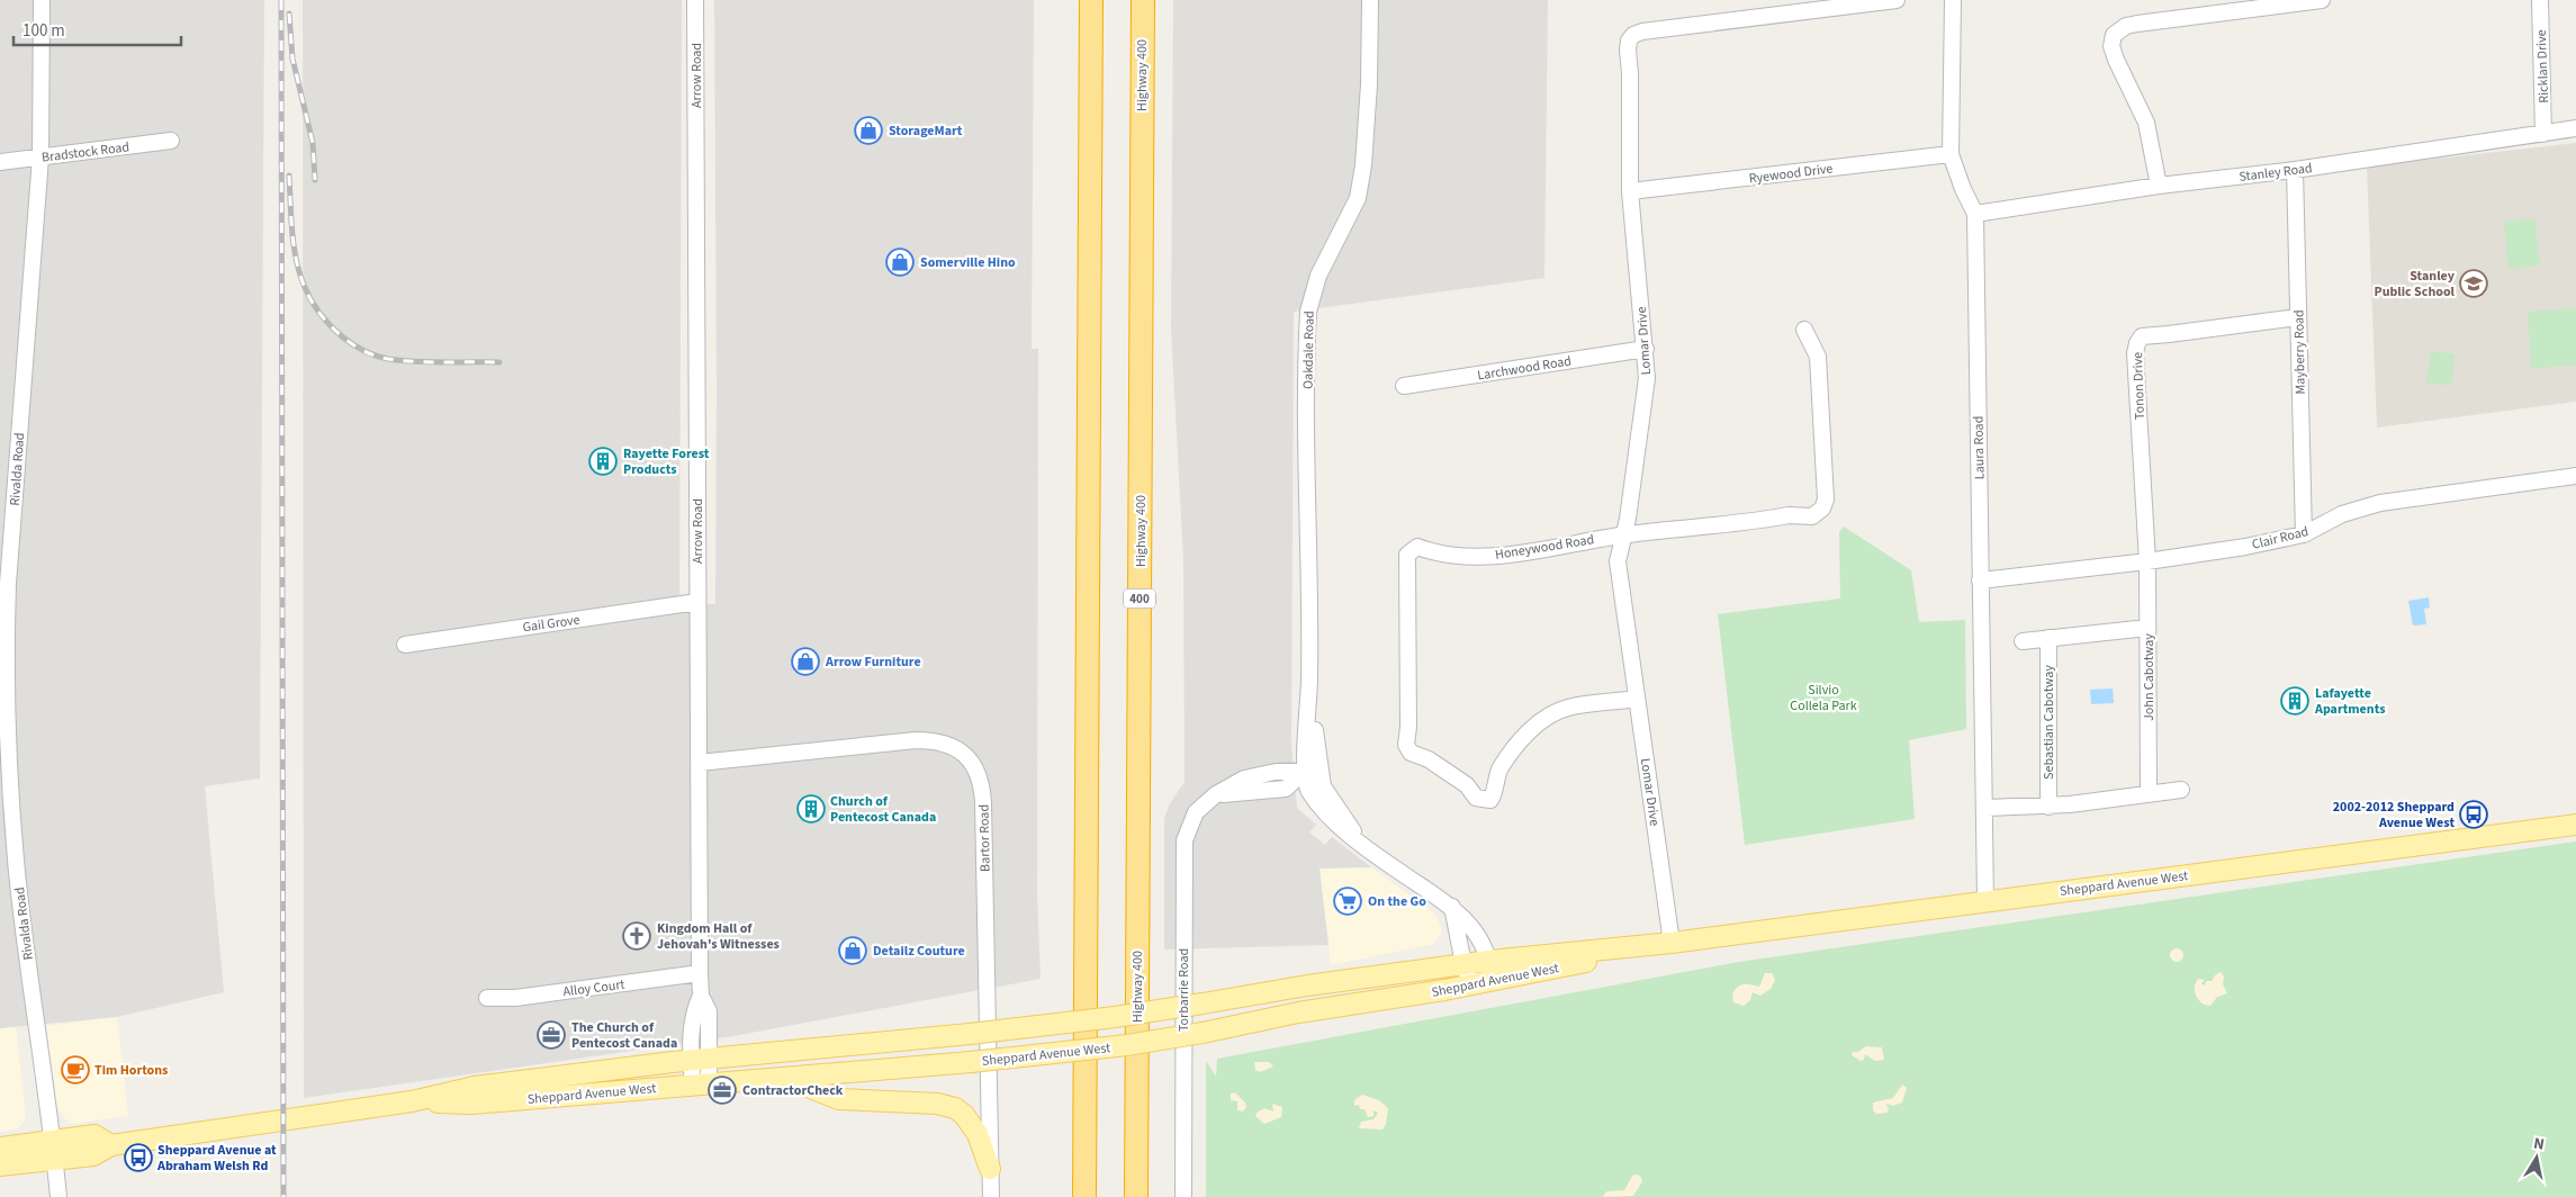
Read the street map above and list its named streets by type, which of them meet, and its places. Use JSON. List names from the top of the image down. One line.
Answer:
{"streets":{"highway":["Highway 400","400"],"main road":["Sheppard Avenue West"],"street":["Ricklan Drive","Arrow Road","Bradstock Road","Stanley Road","Ryewood Drive","Lomar Drive","Oakdale Road","Mayberry Road","Larchwood Road","Tonon Drive","Laura Road","Rivalda Road","Clair Road","Honeywood Road","Gail Grove","John Cabotway","Sebastian Cabotway","Bartor Road","Alloy Court","Torbarrie Road"]},"crossings":[["Ricklan Drive","Stanley Road"],["Arrow Road","Gail Grove"],["Arrow Road","Bartor Road"],["Arrow Road","Sheppard Avenue West"],["Arrow Road","Alloy Court"],["Bradstock Road","Rivalda Road"],["Stanley Road","Mayberry Road"],["Stanley Road","Laura Road"],["Ryewood Drive","Lomar Drive"],["Ryewood Drive","Laura Road"],["Lomar Drive","Larchwood Road"],["Lomar Drive","Honeywood Road"],["Lomar Drive","Sheppard Avenue West"],["Oakdale Road","Sheppard Avenue West"],["Oakdale Road","Torbarrie Road"],["Mayberry Road","Tonon Drive"],["Mayberry Road","Clair Road"],["Tonon Drive","Clair Road"],["Tonon Drive","John Cabotway"],["Laura Road","Clair Road"],["Laura Road","Sheppard Avenue West"],["Rivalda Road","Sheppard Avenue West"],["Clair Road","John Cabotway"]],"parks":["Silvio Collela Park"],"places":{"shop":["StorageMart","Somerville Hino","Arrow Furniture","Detailz Couture"],"school or university":["Stanley Public School"],"building":["Rayette Forest Products","Lafayette Apartments","Church of Pentecost Canada"],"bus stop":["2002-2012 Sheppard Avenue West","Sheppard Avenue at Abraham Welsh Rd"],"supermarket":["On the Go"],"church":["Kingdom Hall of Jehovah's Witnesses"],"office":["The Church of Pentecost Canada","ContractorCheck"],"cafe":["Tim Hortons"]},"scale_bar":"100 m","north":"top"}
